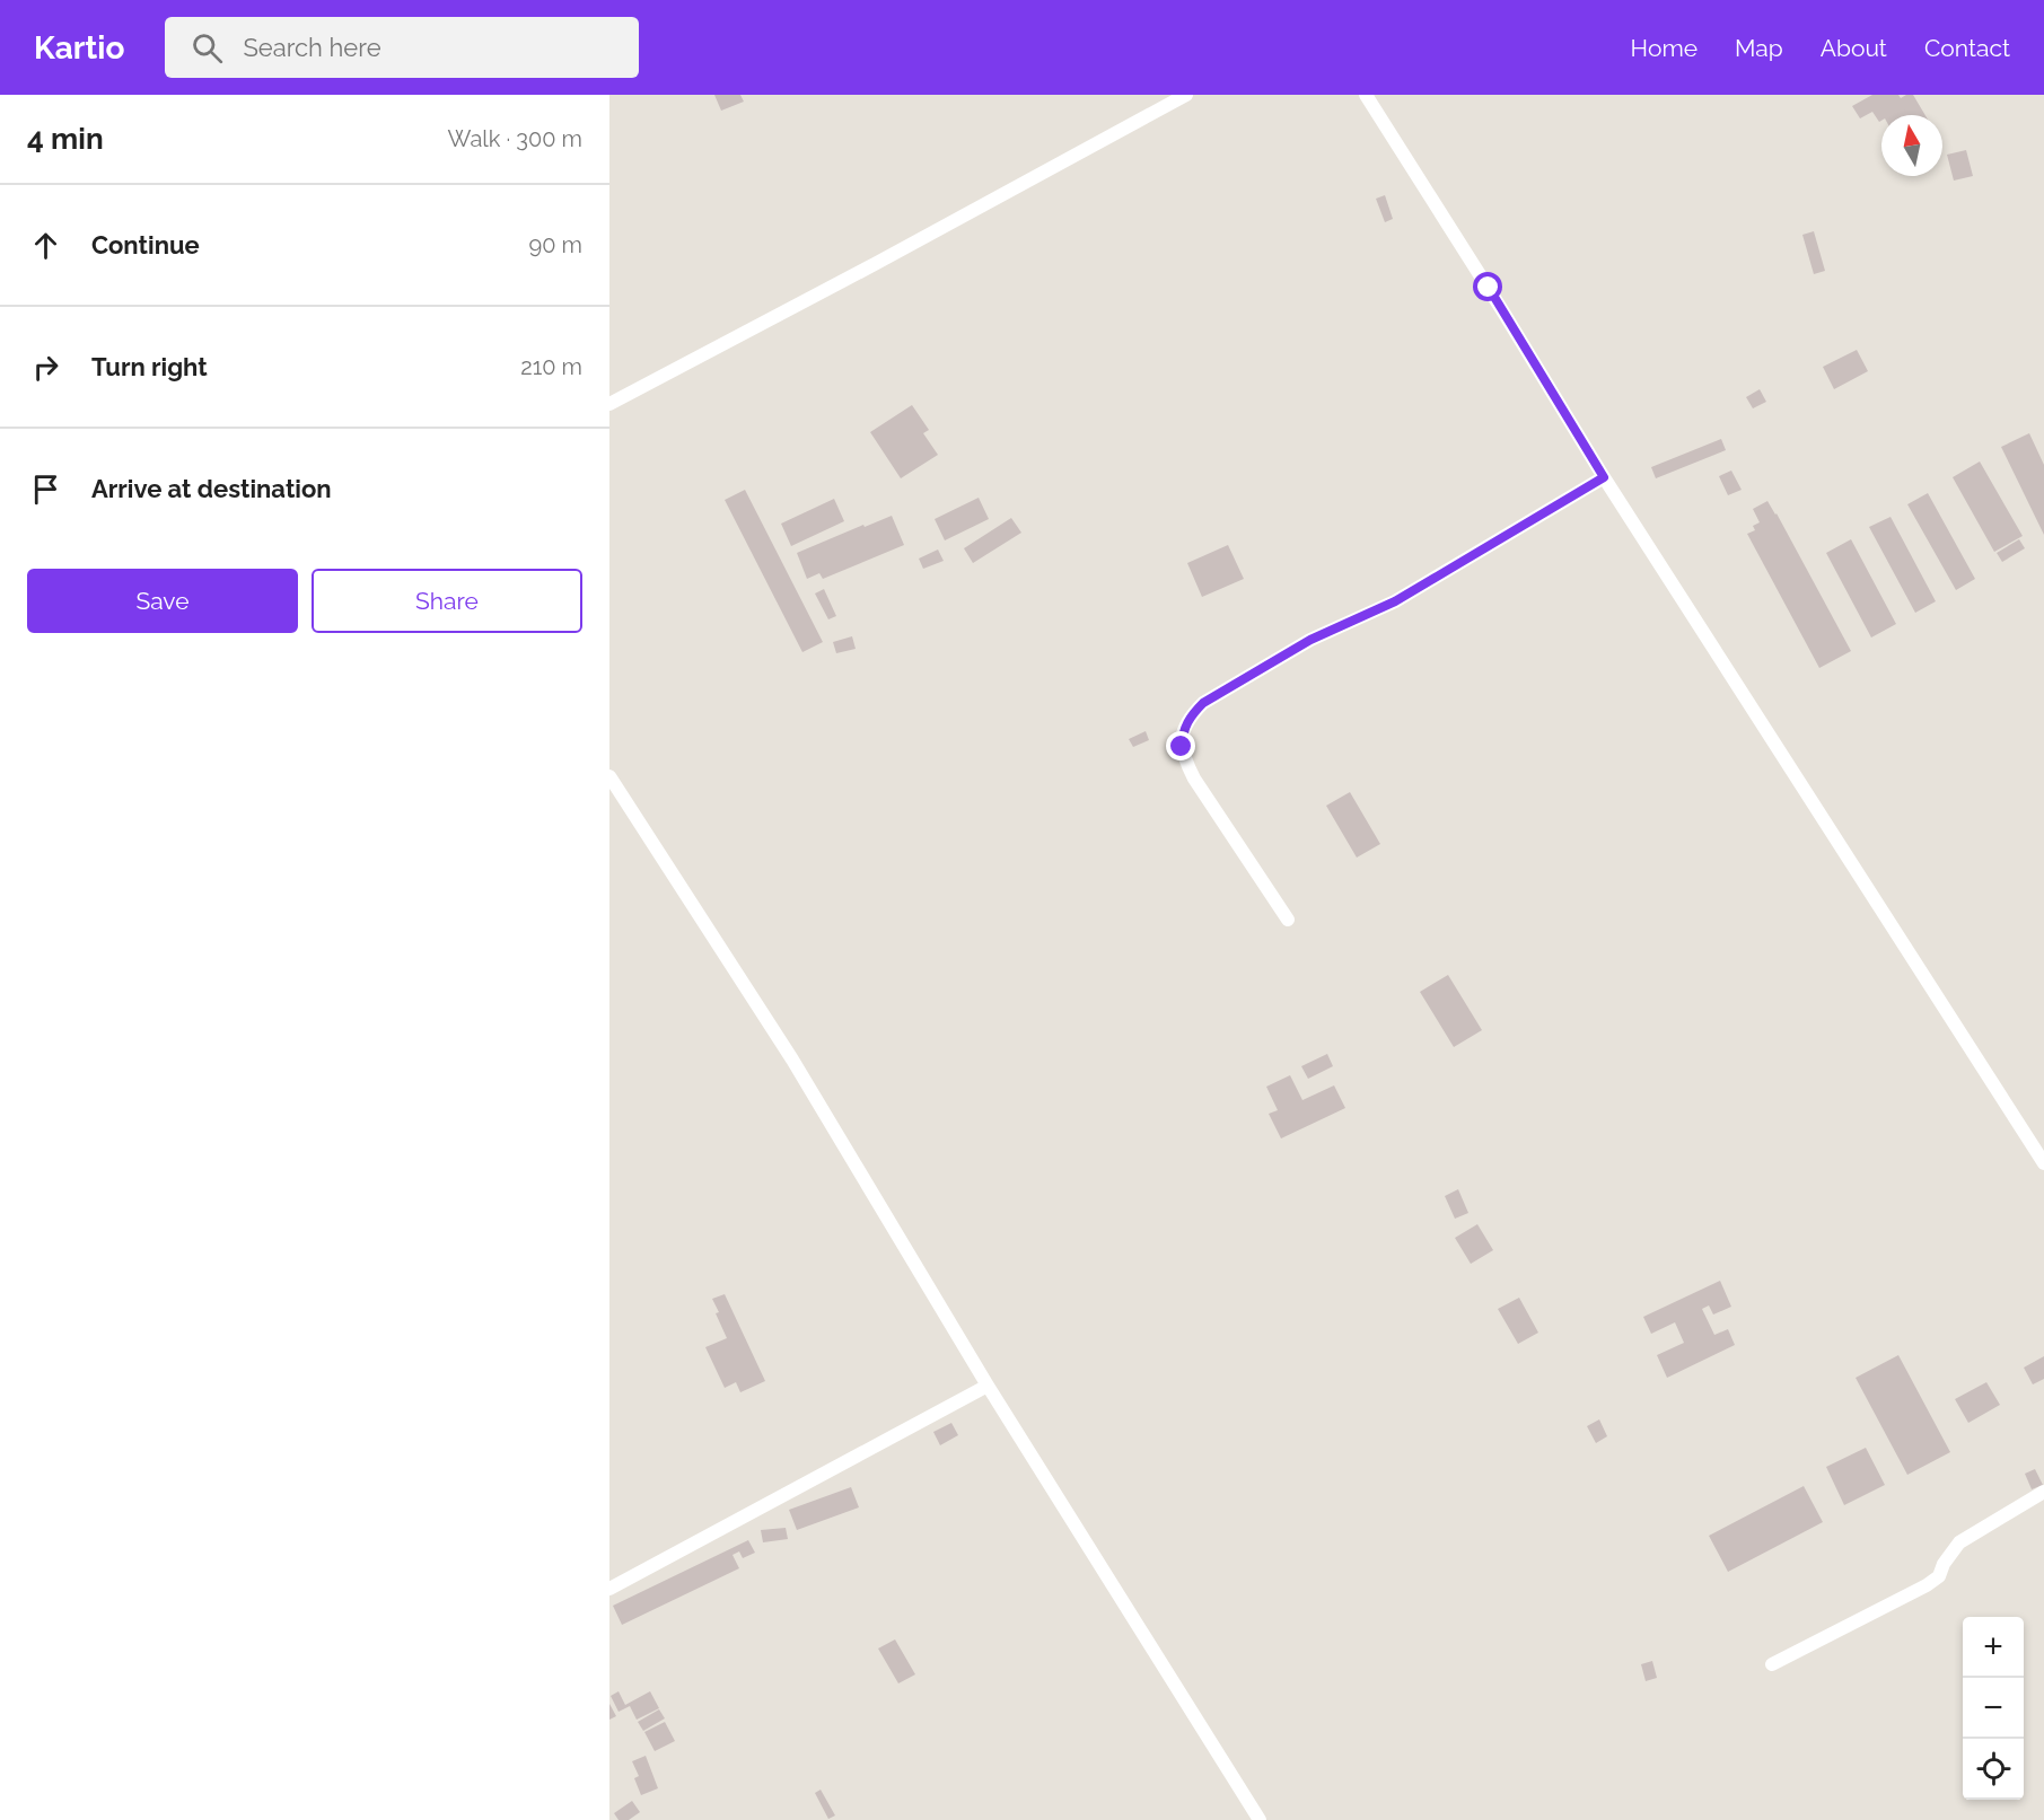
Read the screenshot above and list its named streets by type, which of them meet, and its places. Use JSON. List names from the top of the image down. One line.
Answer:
{"north":"top","page":{"header":"Kartio","search":"Search here","nav":["Home","Map","About","Contact"],"heading":["4 min","Walk · 300 m"],"list":[["Continue","90 m"],["Turn right","210 m"],"Arrive at destination"],"buttons":["Save","Share"],"map_buttons":["+","−"]}}
